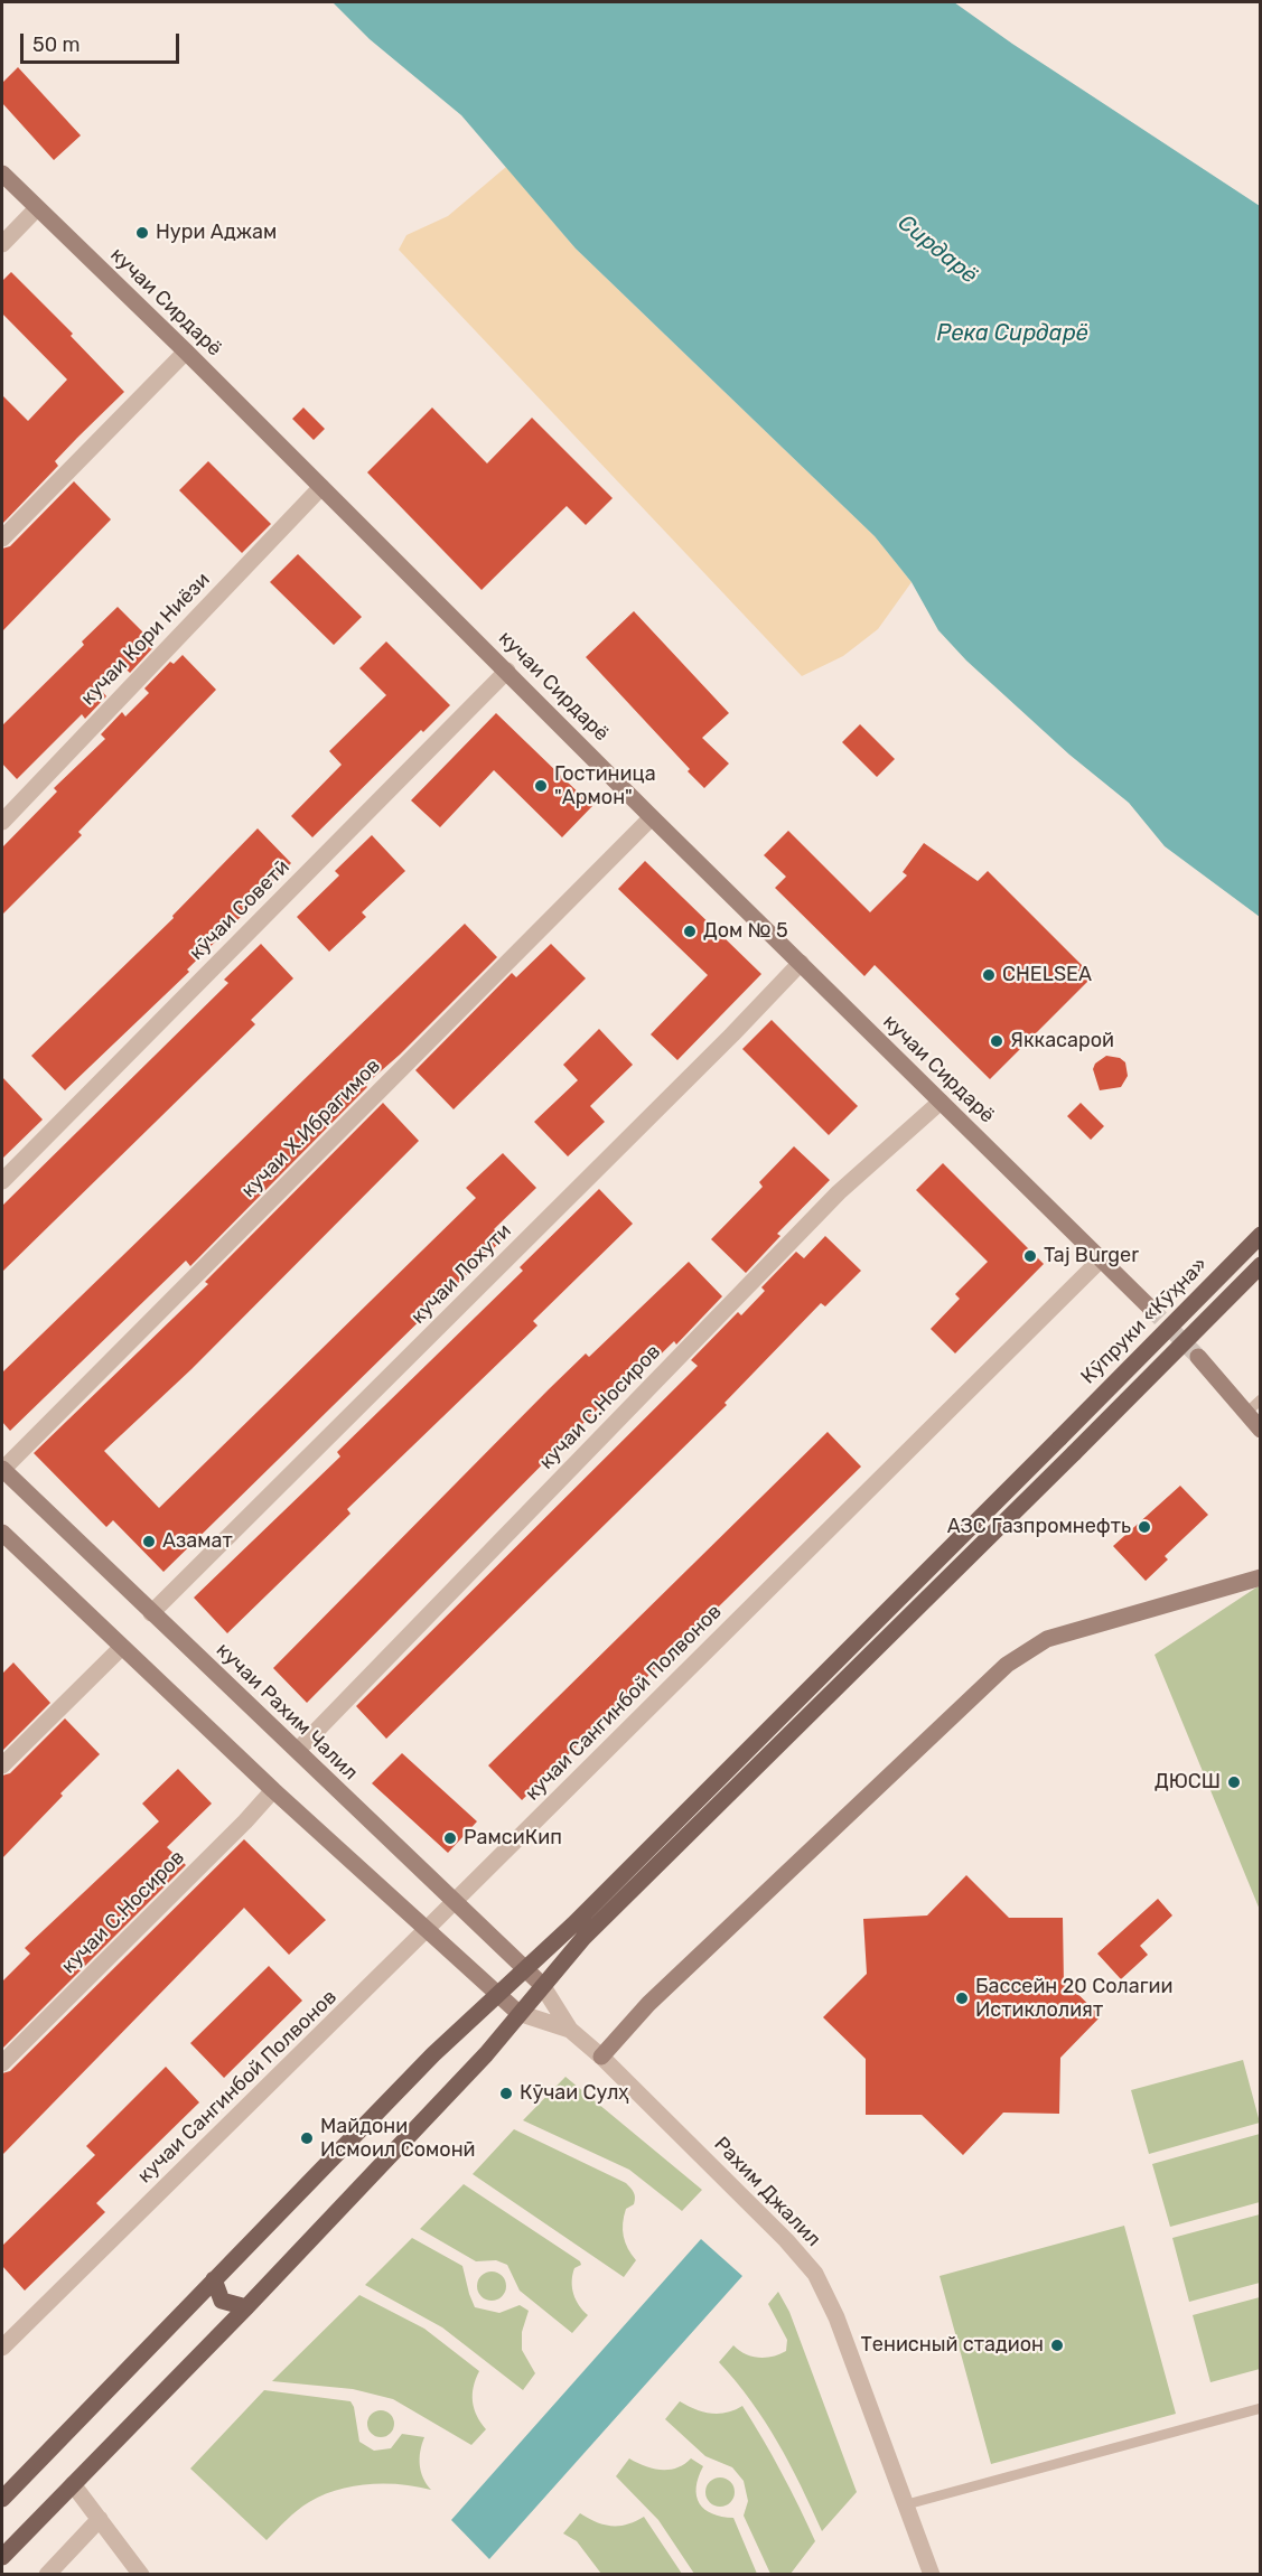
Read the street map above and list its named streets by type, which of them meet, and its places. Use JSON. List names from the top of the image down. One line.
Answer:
{"streets":{"main road":["кучаи Сирдарё","Кӯпруки «Кӯҳна»","кучаи Рахим Чалил"],"street":["кучаи Кори Ниёзи","кӯчаи Советӣ","кучаи Х.Ибрагимов","кучаи Лохути","кучаи С.Носиров","кучаи Сангинбой Полвонов","Рахим Джалил"]},"crossings":[["кучаи Сирдарё","кучаи Кори Ниёзи"],["кучаи Сирдарё","кӯчаи Советӣ"],["кучаи Сирдарё","кучаи Х.Ибрагимов"],["кучаи Сирдарё","кучаи Лохути"],["кучаи Сирдарё","кучаи С.Носиров"],["кучаи Сирдарё","кучаи Сангинбой Полвонов"],["кучаи Х.Ибрагимов","кучаи Рахим Чалил"],["кучаи Лохути","кучаи Рахим Чалил"],["Кӯпруки «Кӯҳна»","кучаи Рахим Чалил"],["кучаи С.Носиров","кучаи Рахим Чалил"],["кучаи Сангинбой Полвонов","кучаи Рахим Чалил"]],"water":["Сирдарё","Река Сирдарё"],"places":["Нури Аджам","Гостиница \"Армон\"","Дом № 5","CHELSEA","Яккасарой","Taj Burger","АЗС Газпромнефть","Азамат","ДЮСШ","РамсиКип","Бассейн 20 Солагии Истиклолият","Кӯчаи Сулҳ","Майдони Исмоил Сомонӣ","Тенисный стадион"],"scale_bar":"50 m"}
